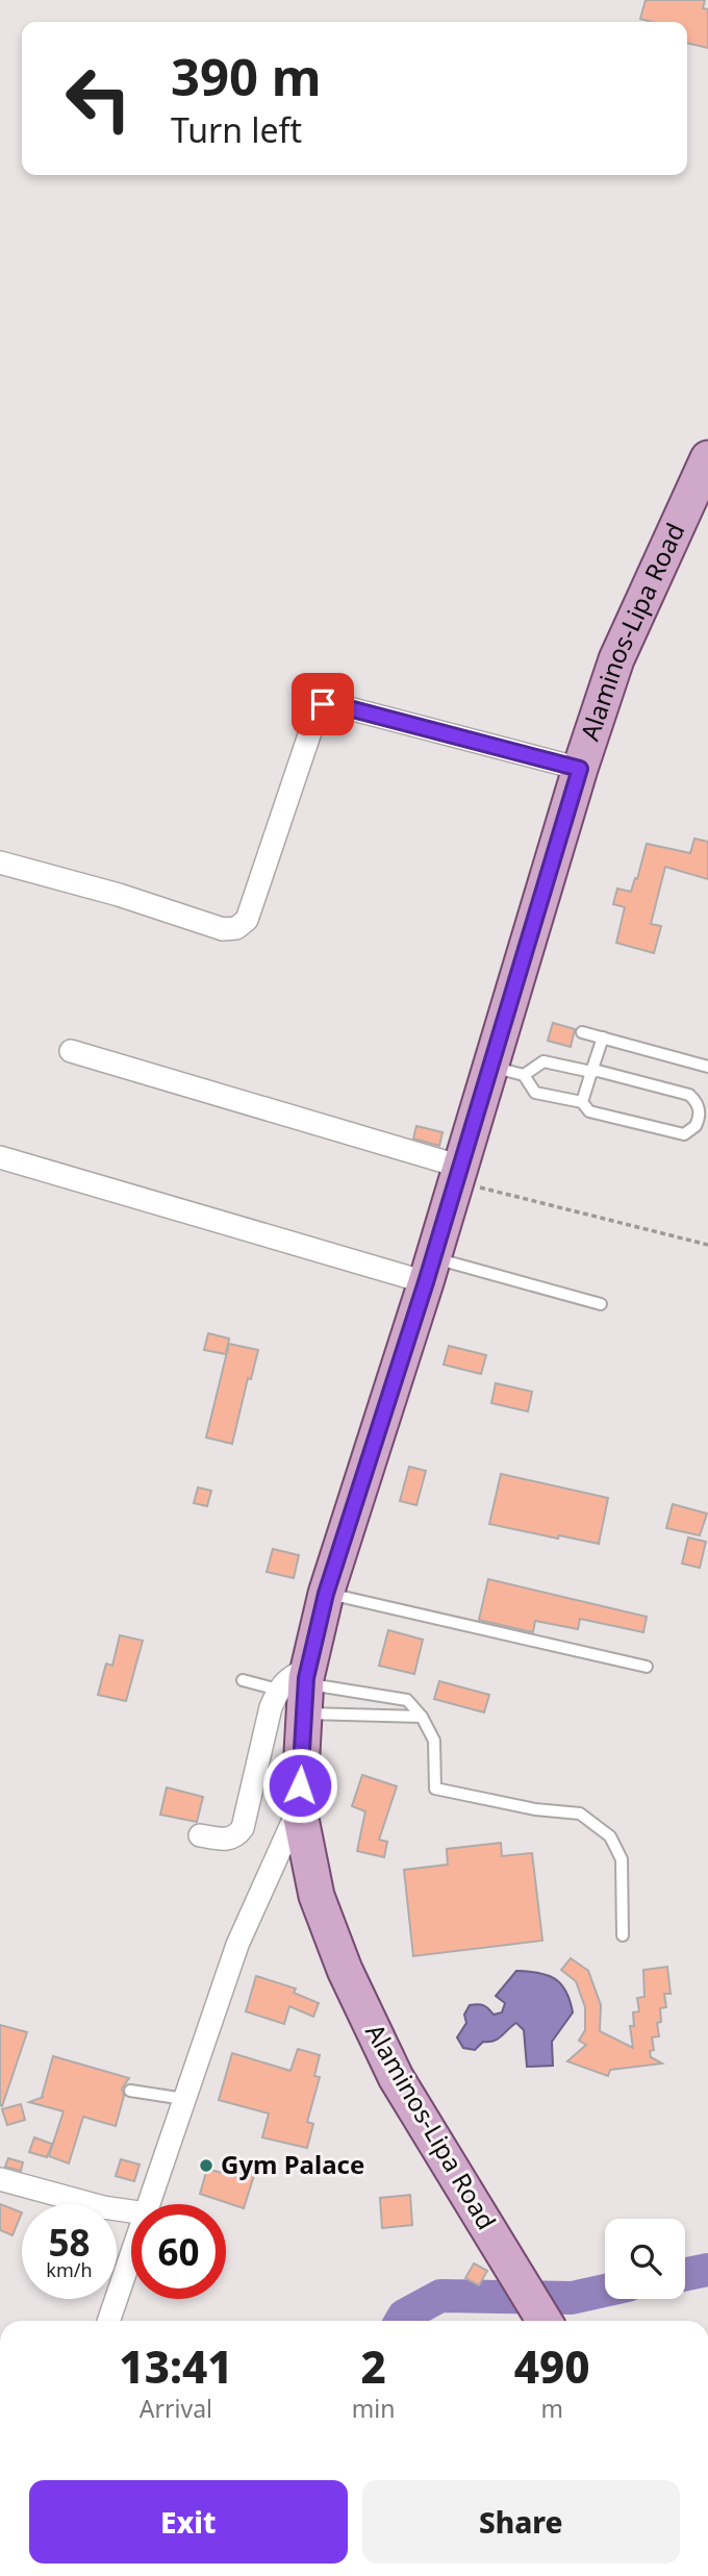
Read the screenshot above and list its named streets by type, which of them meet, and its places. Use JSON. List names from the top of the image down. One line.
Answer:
{"streets":{"main road":["Alaminos-Lipa Road"]},"places":["Gym Palace"],"page":{"turn":["390 m","Turn left"],"speed":"58 km/h","limit":"60","eta":["13:41","Arrival","2","min","490","m"],"buttons":["Exit","Share"]}}
